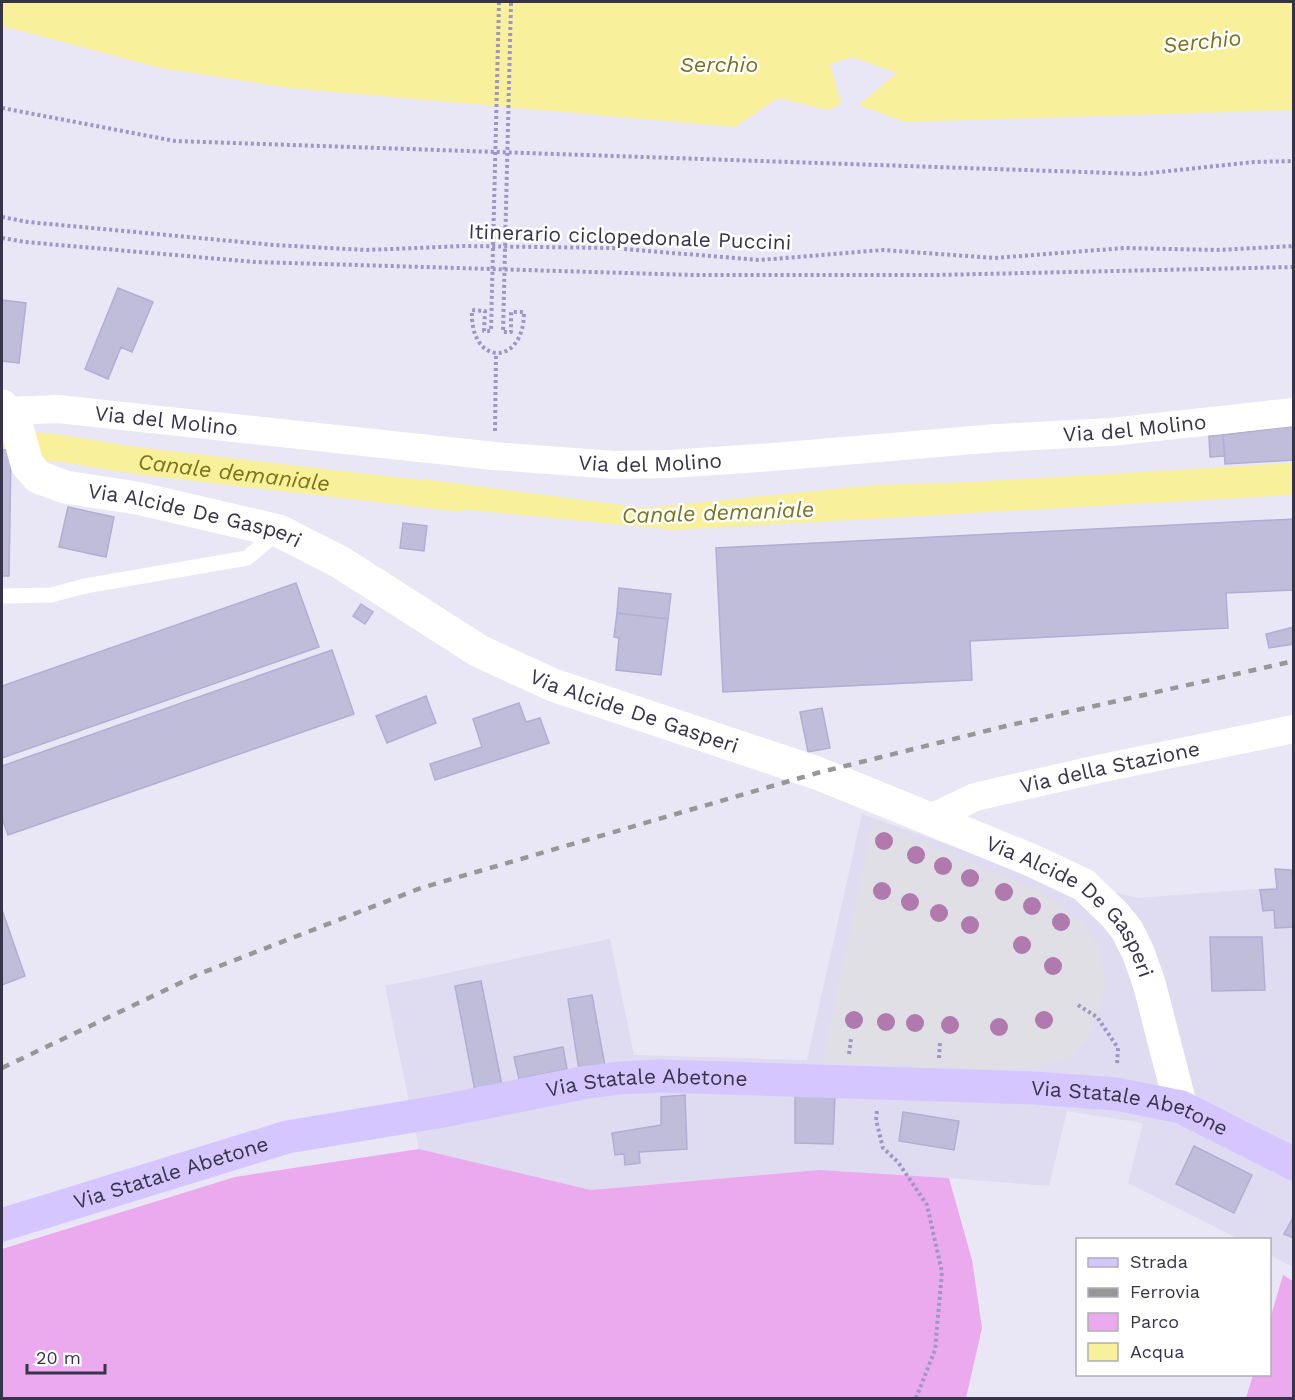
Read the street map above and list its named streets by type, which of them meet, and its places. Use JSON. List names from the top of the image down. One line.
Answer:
{"streets":{"main road":["Via Statale Abetone"],"street":["Via del Molino","Via Alcide De Gasperi","Via della Stazione"],"path":["Itinerario ciclopedonale Puccini"]},"crossings":[["Via del Molino","Via Alcide De Gasperi"],["Via Alcide De Gasperi","Via della Stazione"],["Via Alcide De Gasperi","Via Statale Abetone"]],"water":["Serchio","Canale demaniale"],"legend":["Strada","Ferrovia","Parco","Acqua"],"scale_bar":"20 m"}
